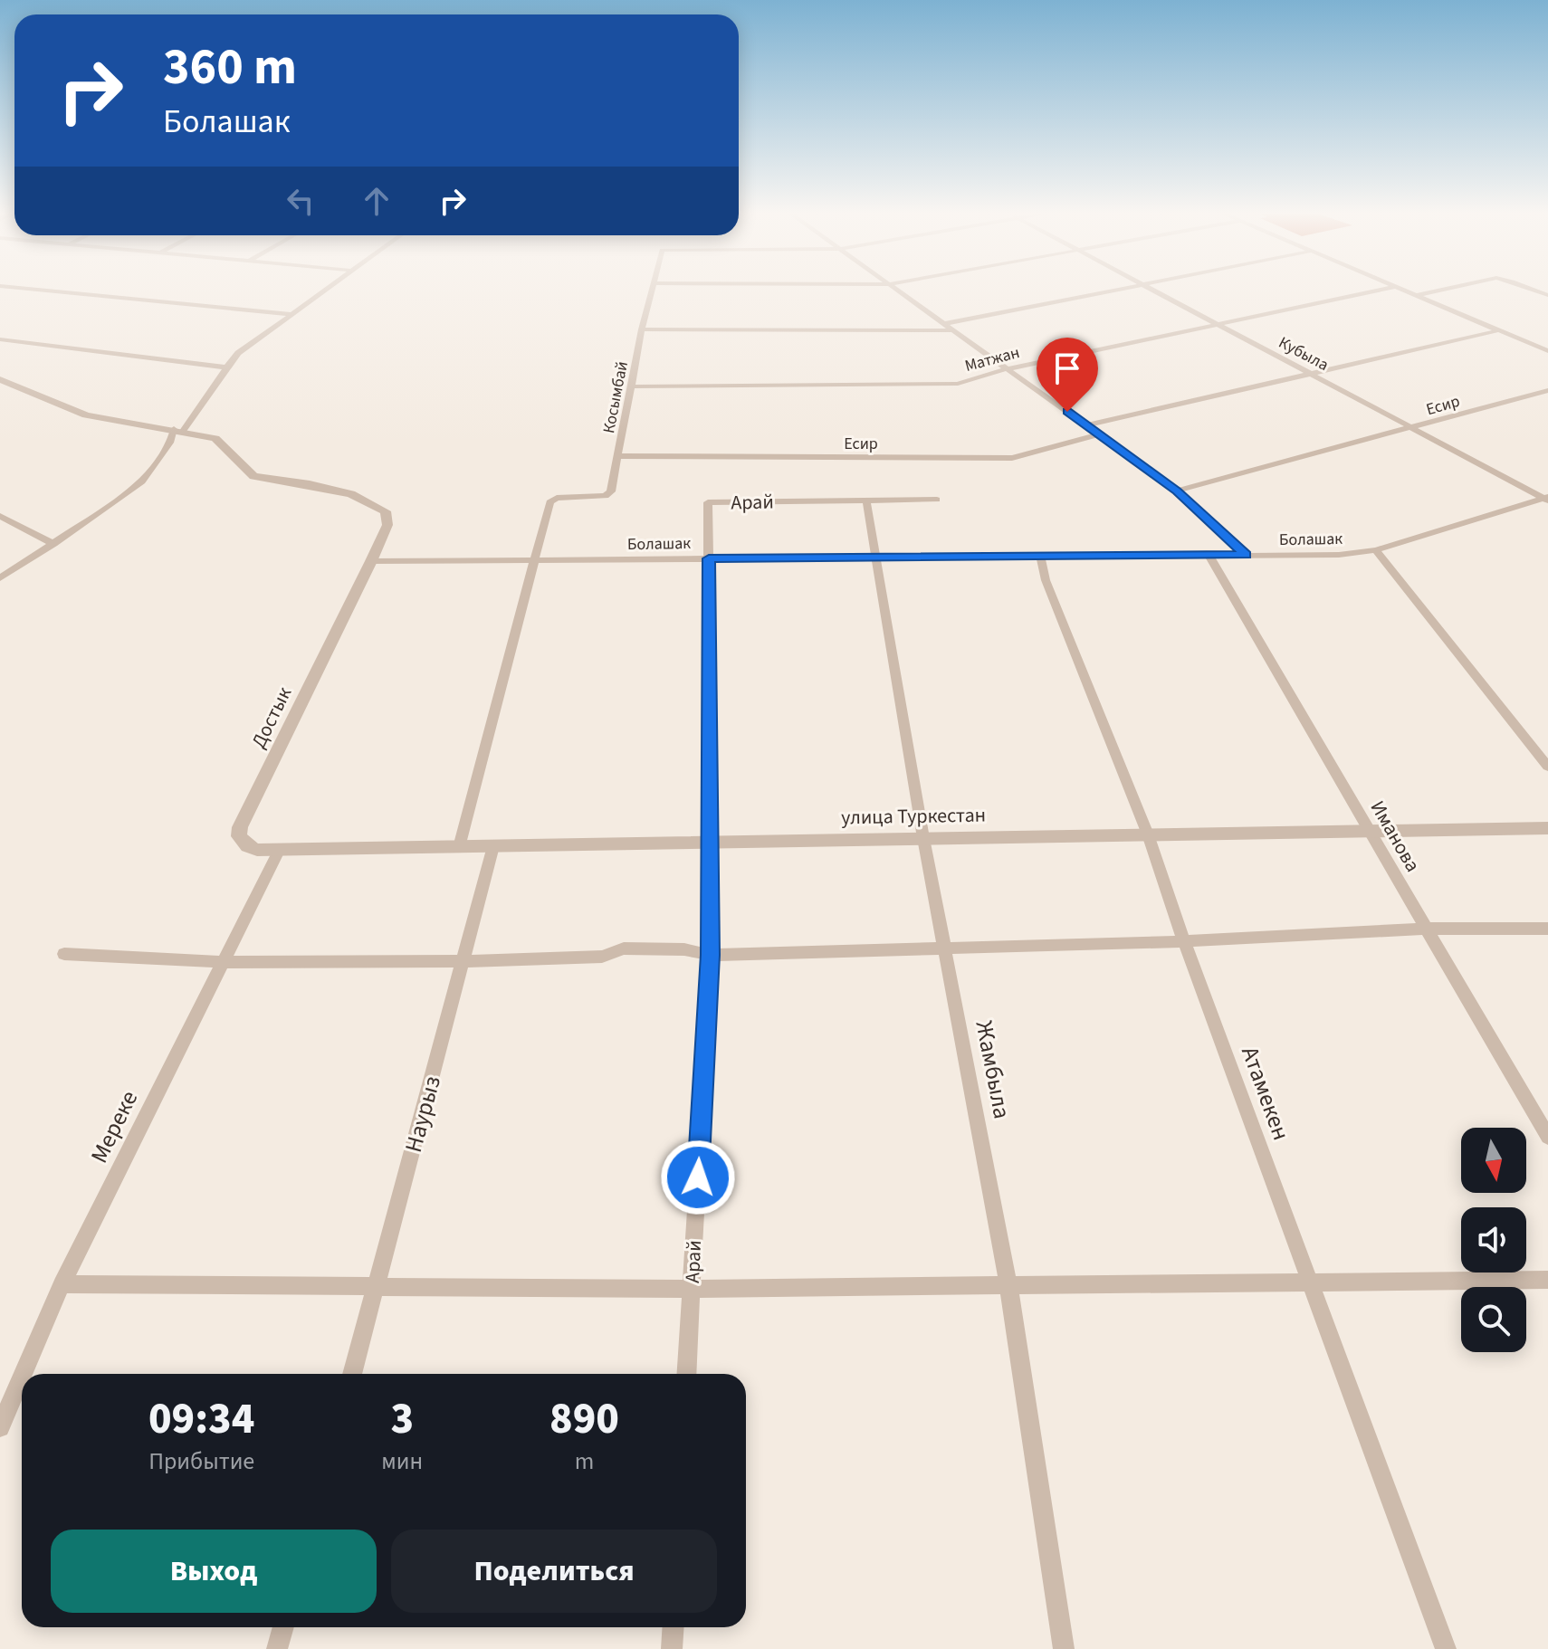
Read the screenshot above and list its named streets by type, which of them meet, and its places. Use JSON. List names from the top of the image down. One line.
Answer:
{"streets":{"street":["Кубыла","Матжан","Косымбай","Есир","Арай","Болашак","Достык","улица Туркестан","Иманова","Жамбыла","Атамекен","Наурыз","Мереке"]},"crossings":[["Кубыла","Матжан"],["Кубыла","Есир"],["Кубыла","Болашак"],["Матжан","Косымбай"],["Косымбай","Есир"],["Косымбай","Болашак"],["Арай","Болашак"],["Арай","улица Туркестан"],["Арай","Жамбыла"],["Болашак","Достык"],["Болашак","Иманова"],["Болашак","Жамбыла"],["Болашак","Атамекен"],["Достык","улица Туркестан"],["Достык","Мереке"],["улица Туркестан","Иманова"],["улица Туркестан","Жамбыла"],["улица Туркестан","Атамекен"],["улица Туркестан","Наурыз"],["улица Туркестан","Мереке"]],"north":"bottom","page":{"turn":["360 m","Болашак"],"eta":["09:34","Прибытие","3","мин","890","m"],"buttons":["Выход","Поделиться"]}}
